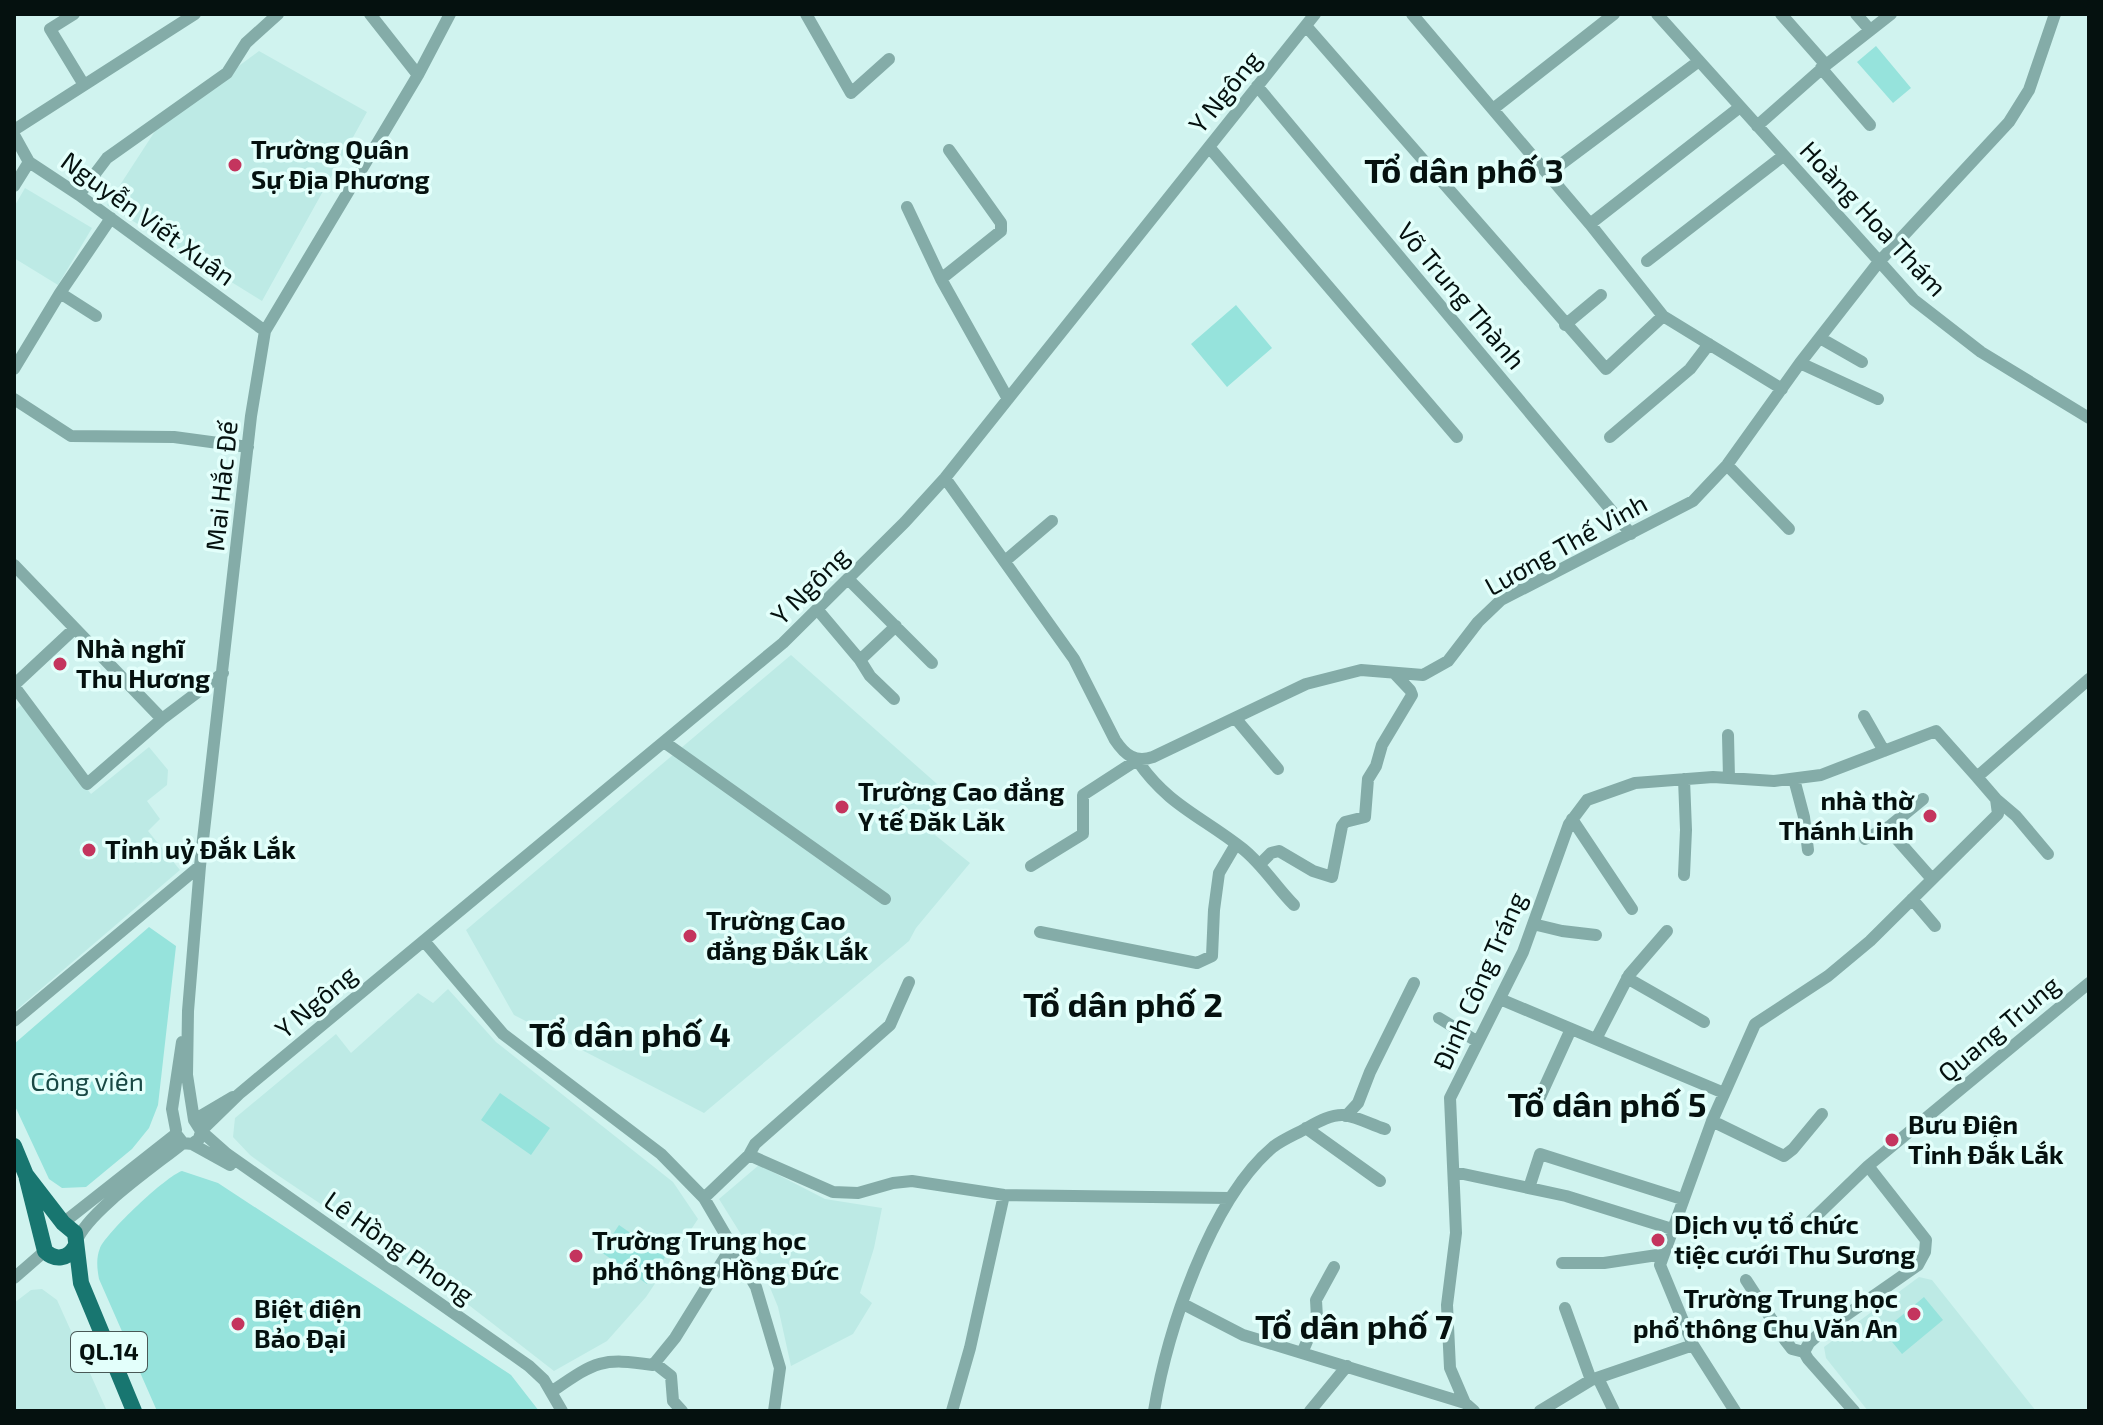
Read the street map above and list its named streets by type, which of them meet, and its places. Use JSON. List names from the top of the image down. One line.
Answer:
{"streets":{"main road":["QL.14"],"street":["Y Ngông","Nguyễn Viết Xuân","Hoàng Hoa Thám","Võ Trung Thành","Mai Hắc Đế","Lương Thế Vinh","Đinh Công Tráng","Quang Trung","Lê Hồng Phong"]},"crossings":[["Y Ngông","Võ Trung Thành"],["Y Ngông","Mai Hắc Đế"],["Y Ngông","Lê Hồng Phong"],["Nguyễn Viết Xuân","Mai Hắc Đế"],["Hoàng Hoa Thám","Lương Thế Vinh"],["Võ Trung Thành","Lương Thế Vinh"],["Mai Hắc Đế","Lê Hồng Phong"]],"districts":["Tổ dân phố 3","Tổ dân phố 2","Tổ dân phố 4","Tổ dân phố 5","Tổ dân phố 7"],"parks":["Công viên"],"places":["Trường Quân Sự Địa Phương","Nhà nghĩ Thu Hương","Trường Cao đẳng Y tế Đăk Lăk","nhà thờ Thánh Linh","Tỉnh uỷ Đắk Lắk","Trường Cao đẳng Đắk Lắk","Bưu Điện Tỉnh Đắk Lắk","Dịch vụ tổ chức tiệc cưới Thu Sương","Trường Trung học phổ thông Hồng Đức","Trường Trung học phổ thông Chu Văn An","Biệt điện Bảo Đại"]}
